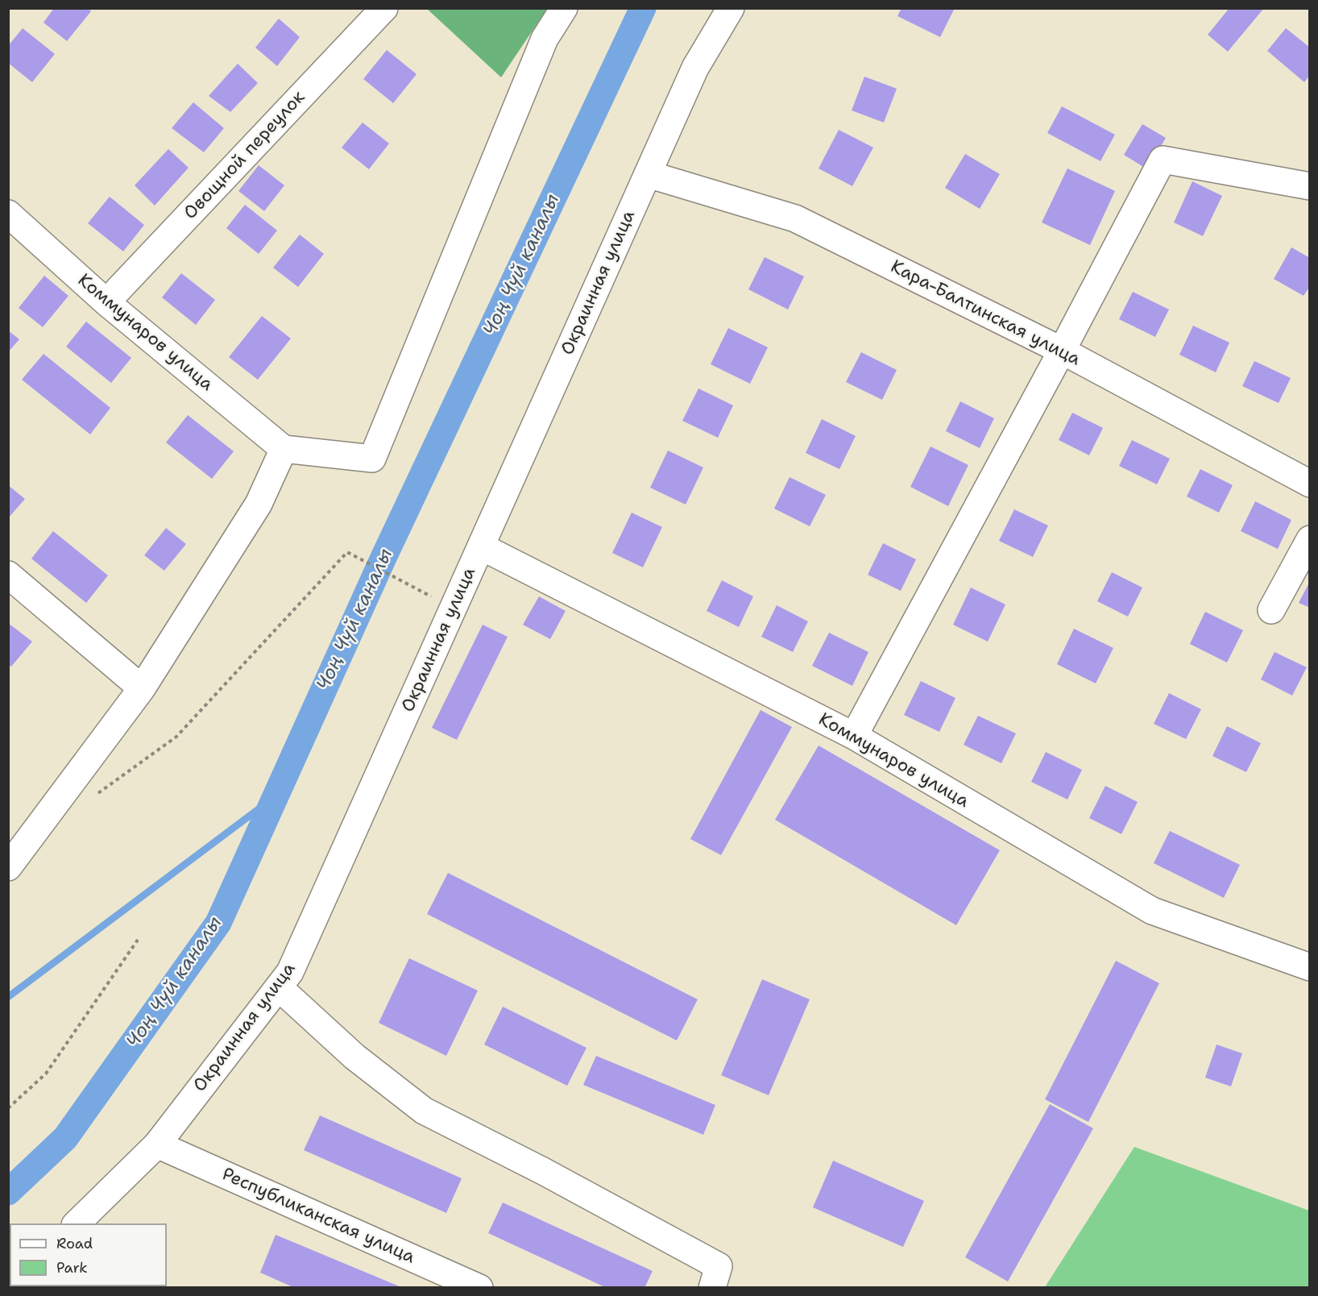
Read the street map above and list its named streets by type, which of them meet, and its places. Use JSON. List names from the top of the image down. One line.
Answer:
{"streets":{"street":["Овощной переулок","Окраинная улица","Кара-Балтинская улица","Коммунаров улица","Республиканская улица"]},"crossings":[["Овощной переулок","Коммунаров улица"],["Окраинная улица","Кара-Балтинская улица"],["Окраинная улица","Коммунаров улица"],["Окраинная улица","Республиканская улица"]],"water":["Чоң Чүй каналы"],"legend":["Road","Park"]}
